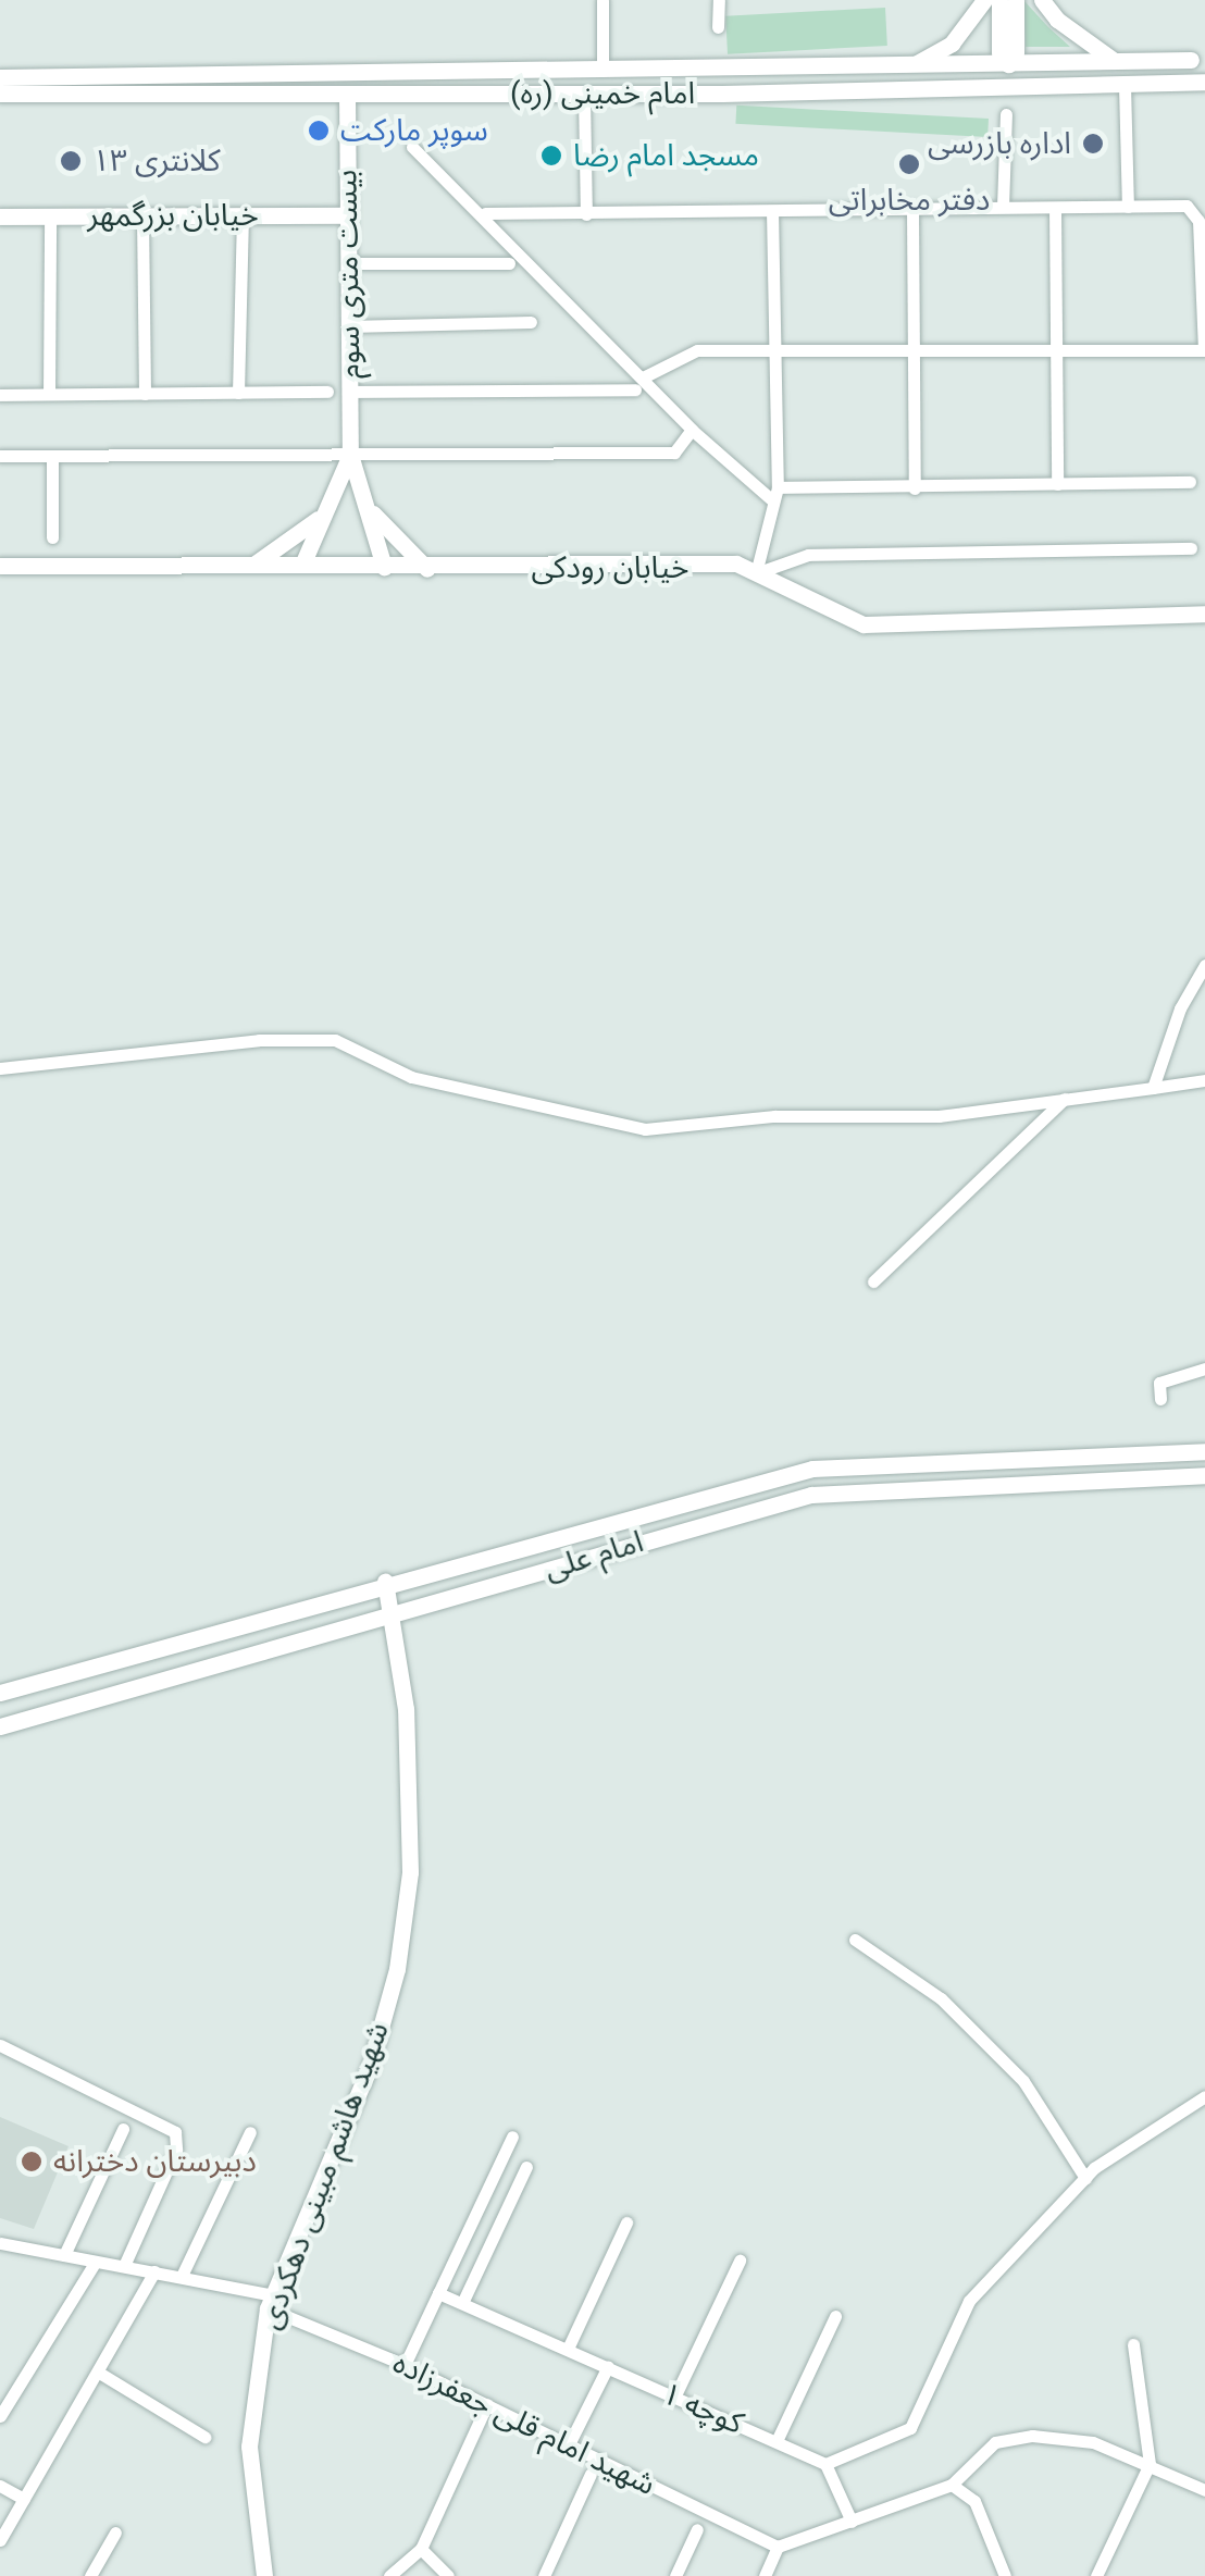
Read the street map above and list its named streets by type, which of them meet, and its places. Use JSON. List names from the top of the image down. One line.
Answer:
{"streets":{"main road":["امام خمینی (ره)","خیابان بزرگمهر","بیست متری سوم","خیابان رودکی","امام علی","شهید هاشم مبینی دهکردی"],"street":["کوچه ۱","شهید امام قلی جعفرزاده"]},"crossings":[["امام خمینی (ره)","بیست متری سوم"],["خیابان بزرگمهر","بیست متری سوم"],["بیست متری سوم","خیابان رودکی"],["امام علی","شهید هاشم مبینی دهکردی"],["شهید هاشم مبینی دهکردی","شهید امام قلی جعفرزاده"]],"places":["سوپر مارکت","اداره بازرسی","مسجد امام رضا","کلانتری ۱۳","دفتر مخابراتی","دبیرستان دخترانه"]}
